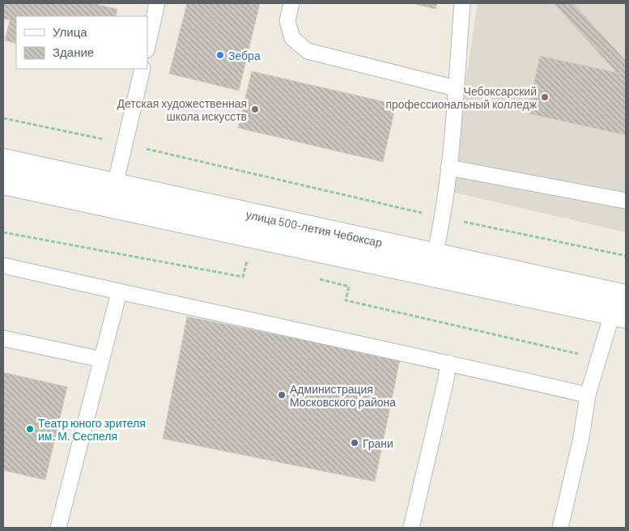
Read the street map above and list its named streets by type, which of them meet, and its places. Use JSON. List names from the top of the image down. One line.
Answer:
{"streets":{"street":["улица 500-летия Чебоксар"]},"places":["Зебра","Чебоксарский профессиональный колледж","Детская художественная школа искусств","Администрация Московского района","Театр юного зрителя им. М. Сеспеля","Грани"],"legend":["Улица","Здание"]}
